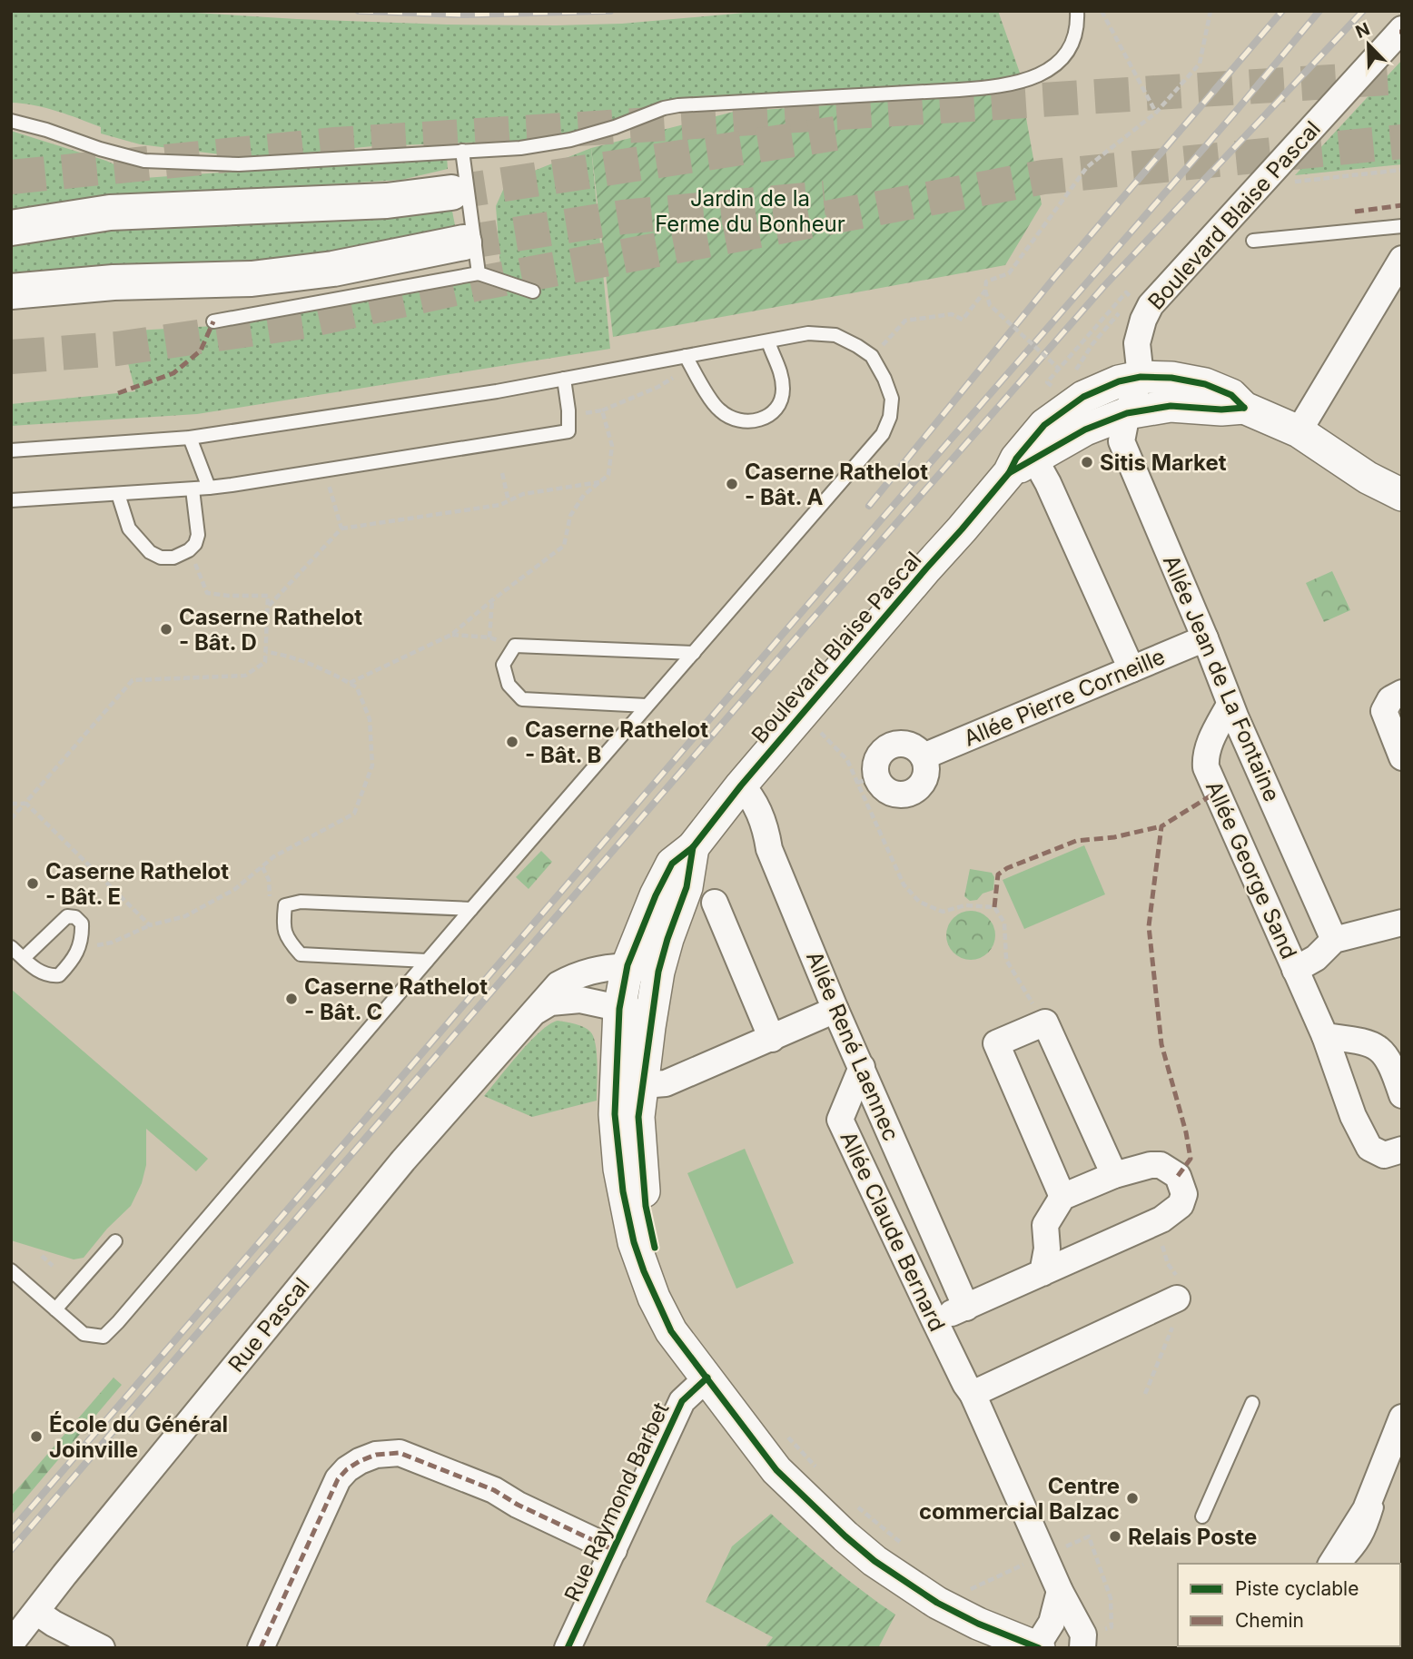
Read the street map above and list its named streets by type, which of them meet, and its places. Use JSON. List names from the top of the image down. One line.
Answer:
{"streets":{"street":["Boulevard Blaise Pascal","Allée Jean de La Fontaine","Allée Pierre Corneille","Allée George Sand","Allée René Laennec","Allée Claude Bernard","Rue Pascal","Rue Raymond Barbet"]},"crossings":[["Boulevard Blaise Pascal","Allée Jean de La Fontaine"],["Boulevard Blaise Pascal","Allée René Laennec"],["Boulevard Blaise Pascal","Rue Pascal"],["Allée Jean de La Fontaine","Allée Pierre Corneille"],["Allée Jean de La Fontaine","Allée George Sand"],["Allée René Laennec","Allée Claude Bernard"]],"parks":["Jardin de la Ferme du Bonheur"],"places":["Sitis Market","Caserne Rathelot - Bât. A","Caserne Rathelot - Bât. D","Caserne Rathelot - Bât. B","Caserne Rathelot - Bât. E","Caserne Rathelot - Bât. C","École du Général Joinville","Centre commercial Balzac","Relais Poste"],"legend":["Piste cyclable","Chemin"],"north":"top left"}
